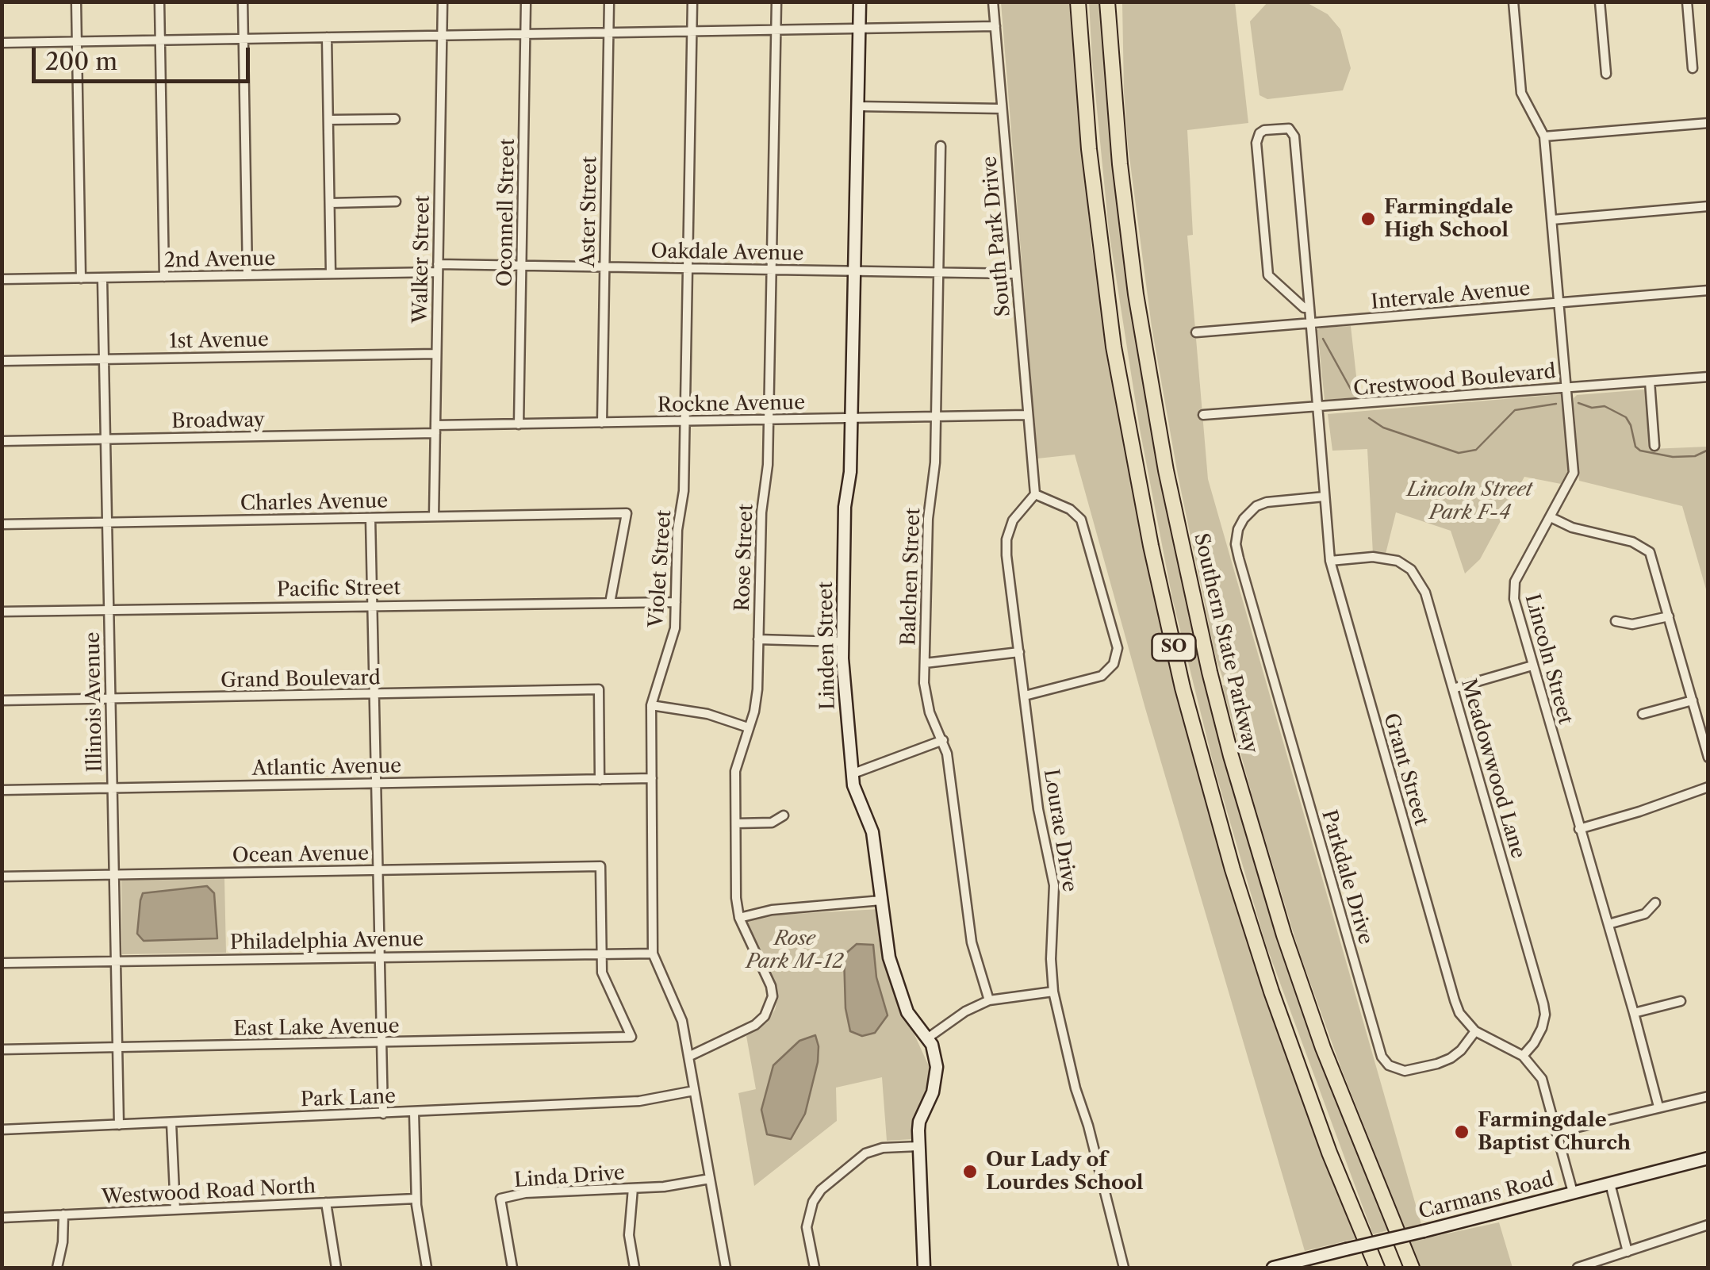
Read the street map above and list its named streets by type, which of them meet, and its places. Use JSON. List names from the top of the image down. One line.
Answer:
{"streets":{"highway":["Southern State Parkway","SO"],"street":["Aster Street","Oconnell Street","South Park Drive","Oakdale Avenue","Walker Street","2nd Avenue","Intervale Avenue","1st Avenue","Crestwood Boulevard","Rockne Avenue","Broadway","Charles Avenue","Rose Street","Violet Street","Balchen Street","Pacific Street","Linden Street","Lincoln Street","Grand Boulevard","Illinois Avenue","Atlantic Avenue","Meadowwood Lane","Grant Street","Lourae Drive","Ocean Avenue","Parkdale Drive","Philadelphia Avenue","East Lake Avenue","Park Lane","Linda Drive","Westwood Road North","Carmans Road"]},"crossings":[["Aster Street","Oakdale Avenue"],["Aster Street","Rockne Avenue"],["Oconnell Street","Oakdale Avenue"],["Oconnell Street","Rockne Avenue"],["South Park Drive","Oakdale Avenue"],["South Park Drive","Rockne Avenue"],["South Park Drive","Lourae Drive"],["Oakdale Avenue","Walker Street"],["Oakdale Avenue","2nd Avenue"],["Oakdale Avenue","Rose Street"],["Oakdale Avenue","Violet Street"],["Oakdale Avenue","Balchen Street"],["Oakdale Avenue","Linden Street"],["Walker Street","2nd Avenue"],["Walker Street","1st Avenue"],["Walker Street","Rockne Avenue"],["Walker Street","Broadway"],["Walker Street","Charles Avenue"],["2nd Avenue","Illinois Avenue"],["Intervale Avenue","Lincoln Street"],["Intervale Avenue","Grant Street"],["1st Avenue","Illinois Avenue"],["Crestwood Boulevard","Lincoln Street"],["Crestwood Boulevard","Grant Street"],["Rockne Avenue","Broadway"],["Rockne Avenue","Rose Street"],["Rockne Avenue","Violet Street"],["Rockne Avenue","Balchen Street"],["Rockne Avenue","Linden Street"],["Broadway","Illinois Avenue"],["Charles Avenue","Pacific Street"],["Charles Avenue","Illinois Avenue"],["Rose Street","Violet Street"],["Violet Street","Pacific Street"],["Violet Street","Atlantic Avenue"],["Violet Street","Philadelphia Avenue"],["Violet Street","Park Lane"],["Violet Street","Linda Drive"],["Pacific Street","Illinois Avenue"],["Grand Boulevard","Illinois Avenue"],["Grand Boulevard","Atlantic Avenue"],["Illinois Avenue","Atlantic Avenue"],["Illinois Avenue","Ocean Avenue"],["Illinois Avenue","Philadelphia Avenue"],["Illinois Avenue","East Lake Avenue"],["Illinois Avenue","Park Lane"],["Meadowwood Lane","Grant Street"],["Grant Street","Parkdale Drive"],["Ocean Avenue","Philadelphia Avenue"],["Ocean Avenue","East Lake Avenue"],["Philadelphia Avenue","East Lake Avenue"]],"parks":["Lincoln Street Park F-4","Rose Park M-12"],"places":["Farmingdale High School","Farmingdale Baptist Church","Our Lady of Lourdes School"],"scale_bar":"200 m"}
